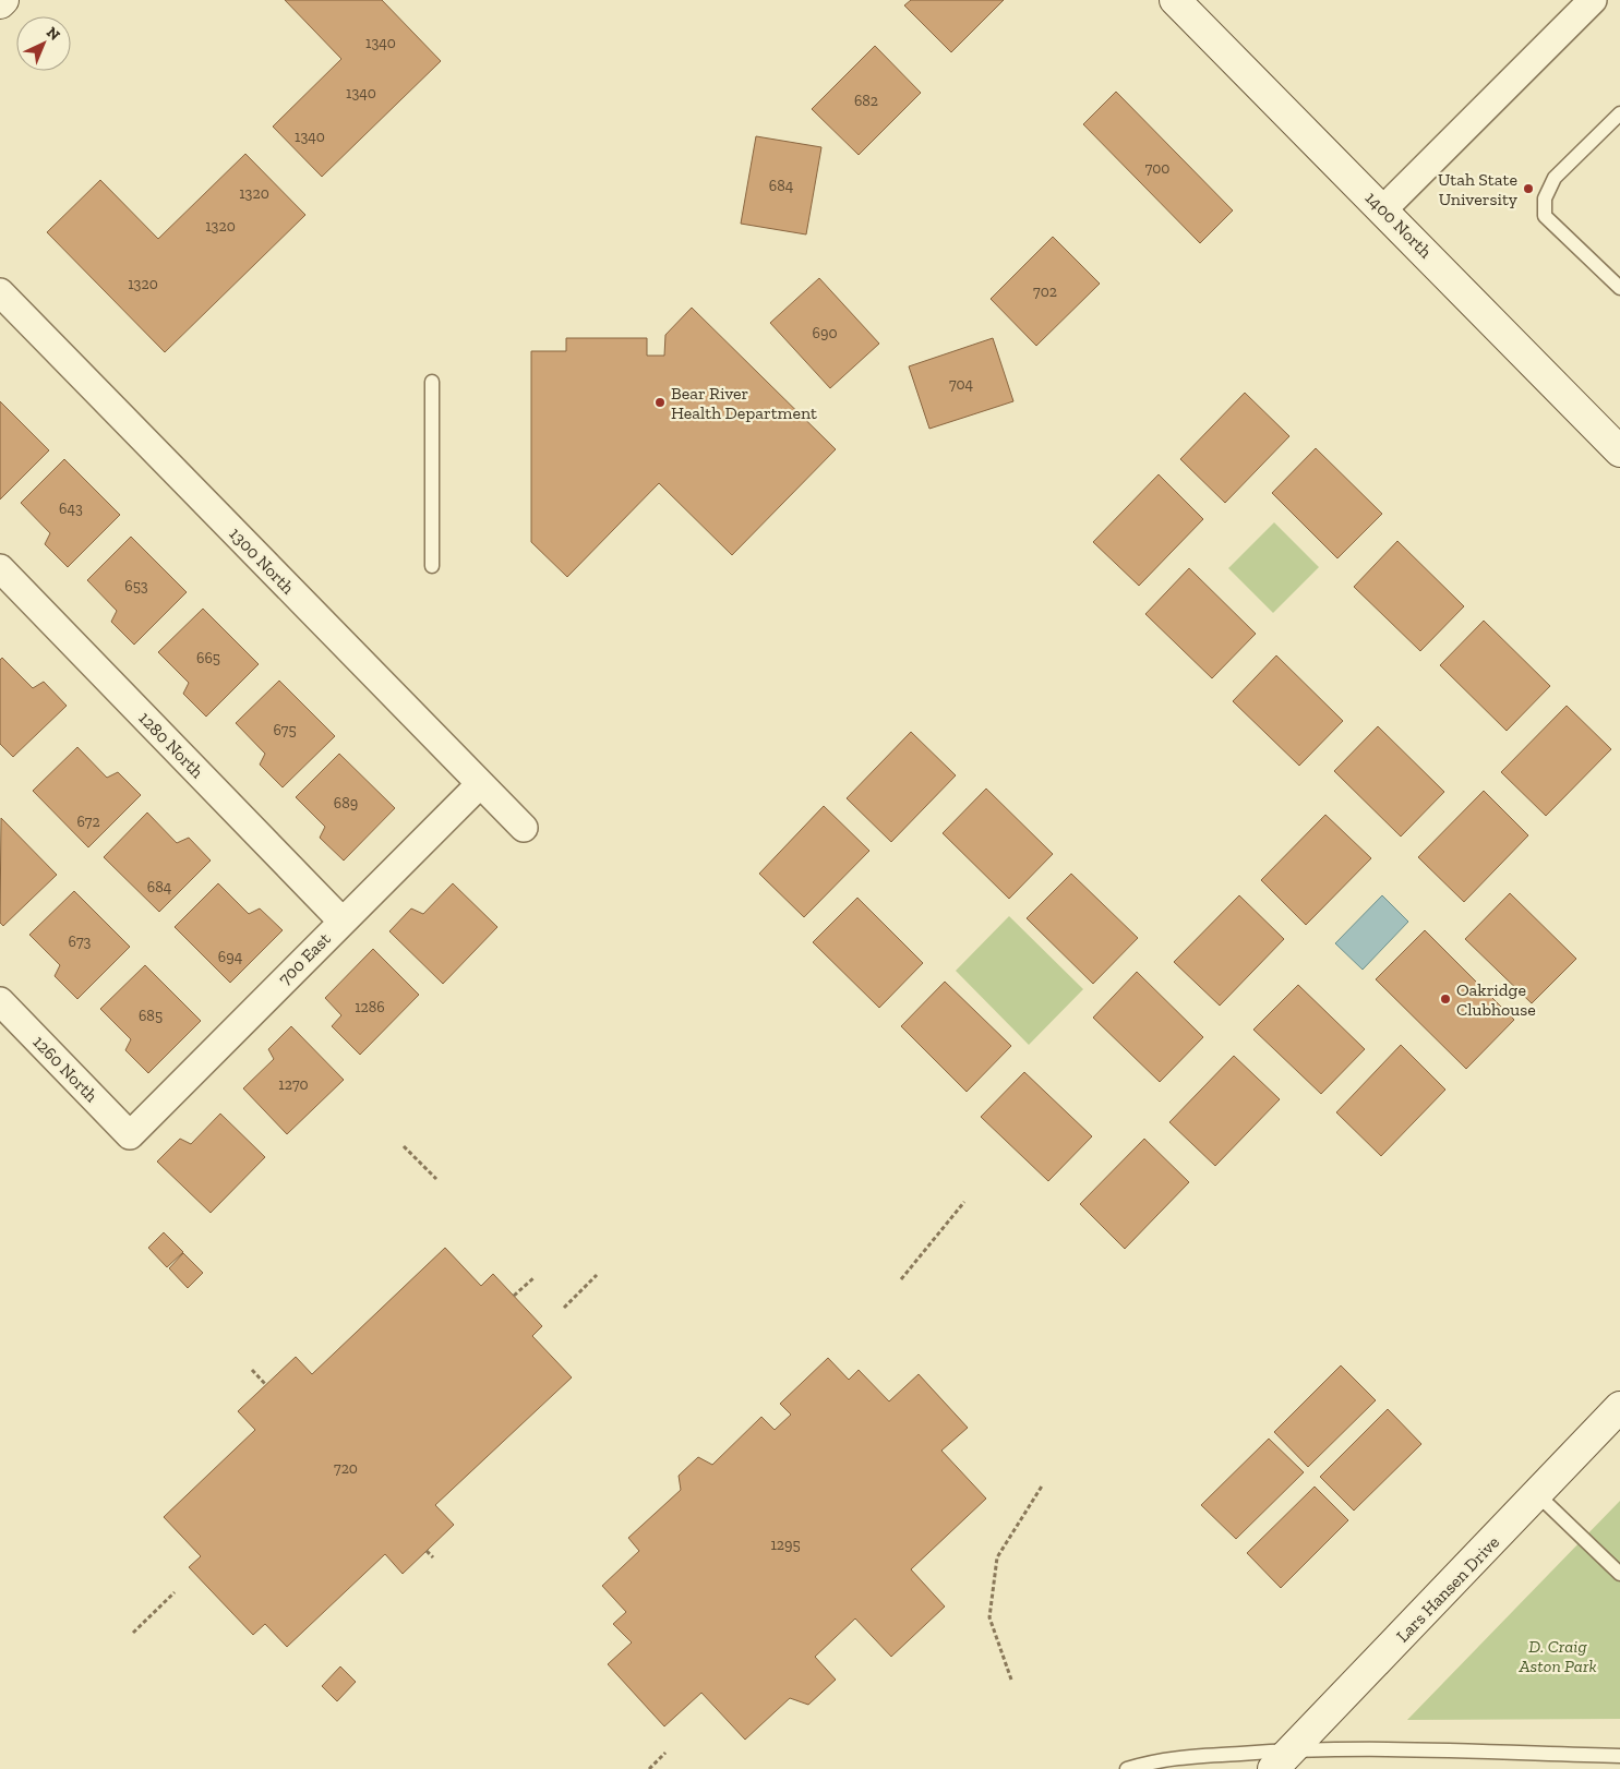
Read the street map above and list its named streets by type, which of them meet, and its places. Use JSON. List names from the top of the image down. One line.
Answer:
{"streets":{"main road":["1400 North","Lars Hansen Drive"],"street":["1300 North","1280 North","700 East","1260 North"]},"crossings":[["1300 North","700 East"],["1280 North","700 East"],["700 East","1260 North"]],"parks":["D. Craig Aston Park"],"places":["Utah State University","Bear River Health Department","Oakridge Clubhouse"],"house_numbers":["1340","1340","682","1340","700","684","1320","1320","1320","702","690","704","643","653","665","675","689","672","684","673","694","1286","685","1270","720","1295"],"north":"top right"}
